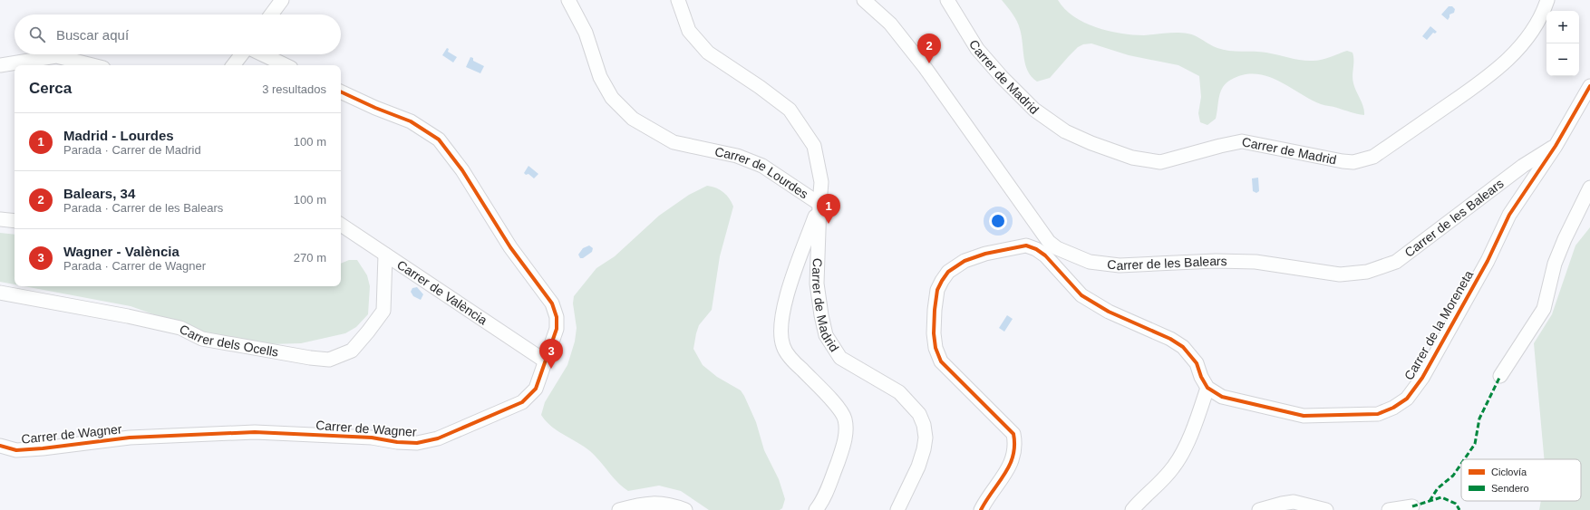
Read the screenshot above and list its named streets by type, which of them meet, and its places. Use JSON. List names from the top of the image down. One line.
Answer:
{"streets":{"street":["Carrer de Madrid","Carrer de Lourdes","Carrer de les Balears","Carrer de València","Carrer de la Moreneta","Carrer dels Ocells","Carrer de Wagner"]},"crossings":[["Carrer de Madrid","Carrer de Lourdes"],["Carrer de les Balears","Carrer de la Moreneta"],["Carrer de València","Carrer dels Ocells"],["Carrer de València","Carrer de Wagner"]],"legend":["Ciclovía","Sendero"],"page":{"map_buttons":["+","−"],"search":"Buscar aquí","pins":["2","1","3"],"heading":["Cerca","3 resultados"],"list":[{"mark":"1","name":"Madrid - Lourdes","note":"Parada · Carrer de Madrid","value":"100 m"},{"mark":"2","name":"Balears, 34","note":"Parada · Carrer de les Balears","value":"100 m"},{"mark":"3","name":"Wagner - València","note":"Parada · Carrer de Wagner","value":"270 m"}]}}
